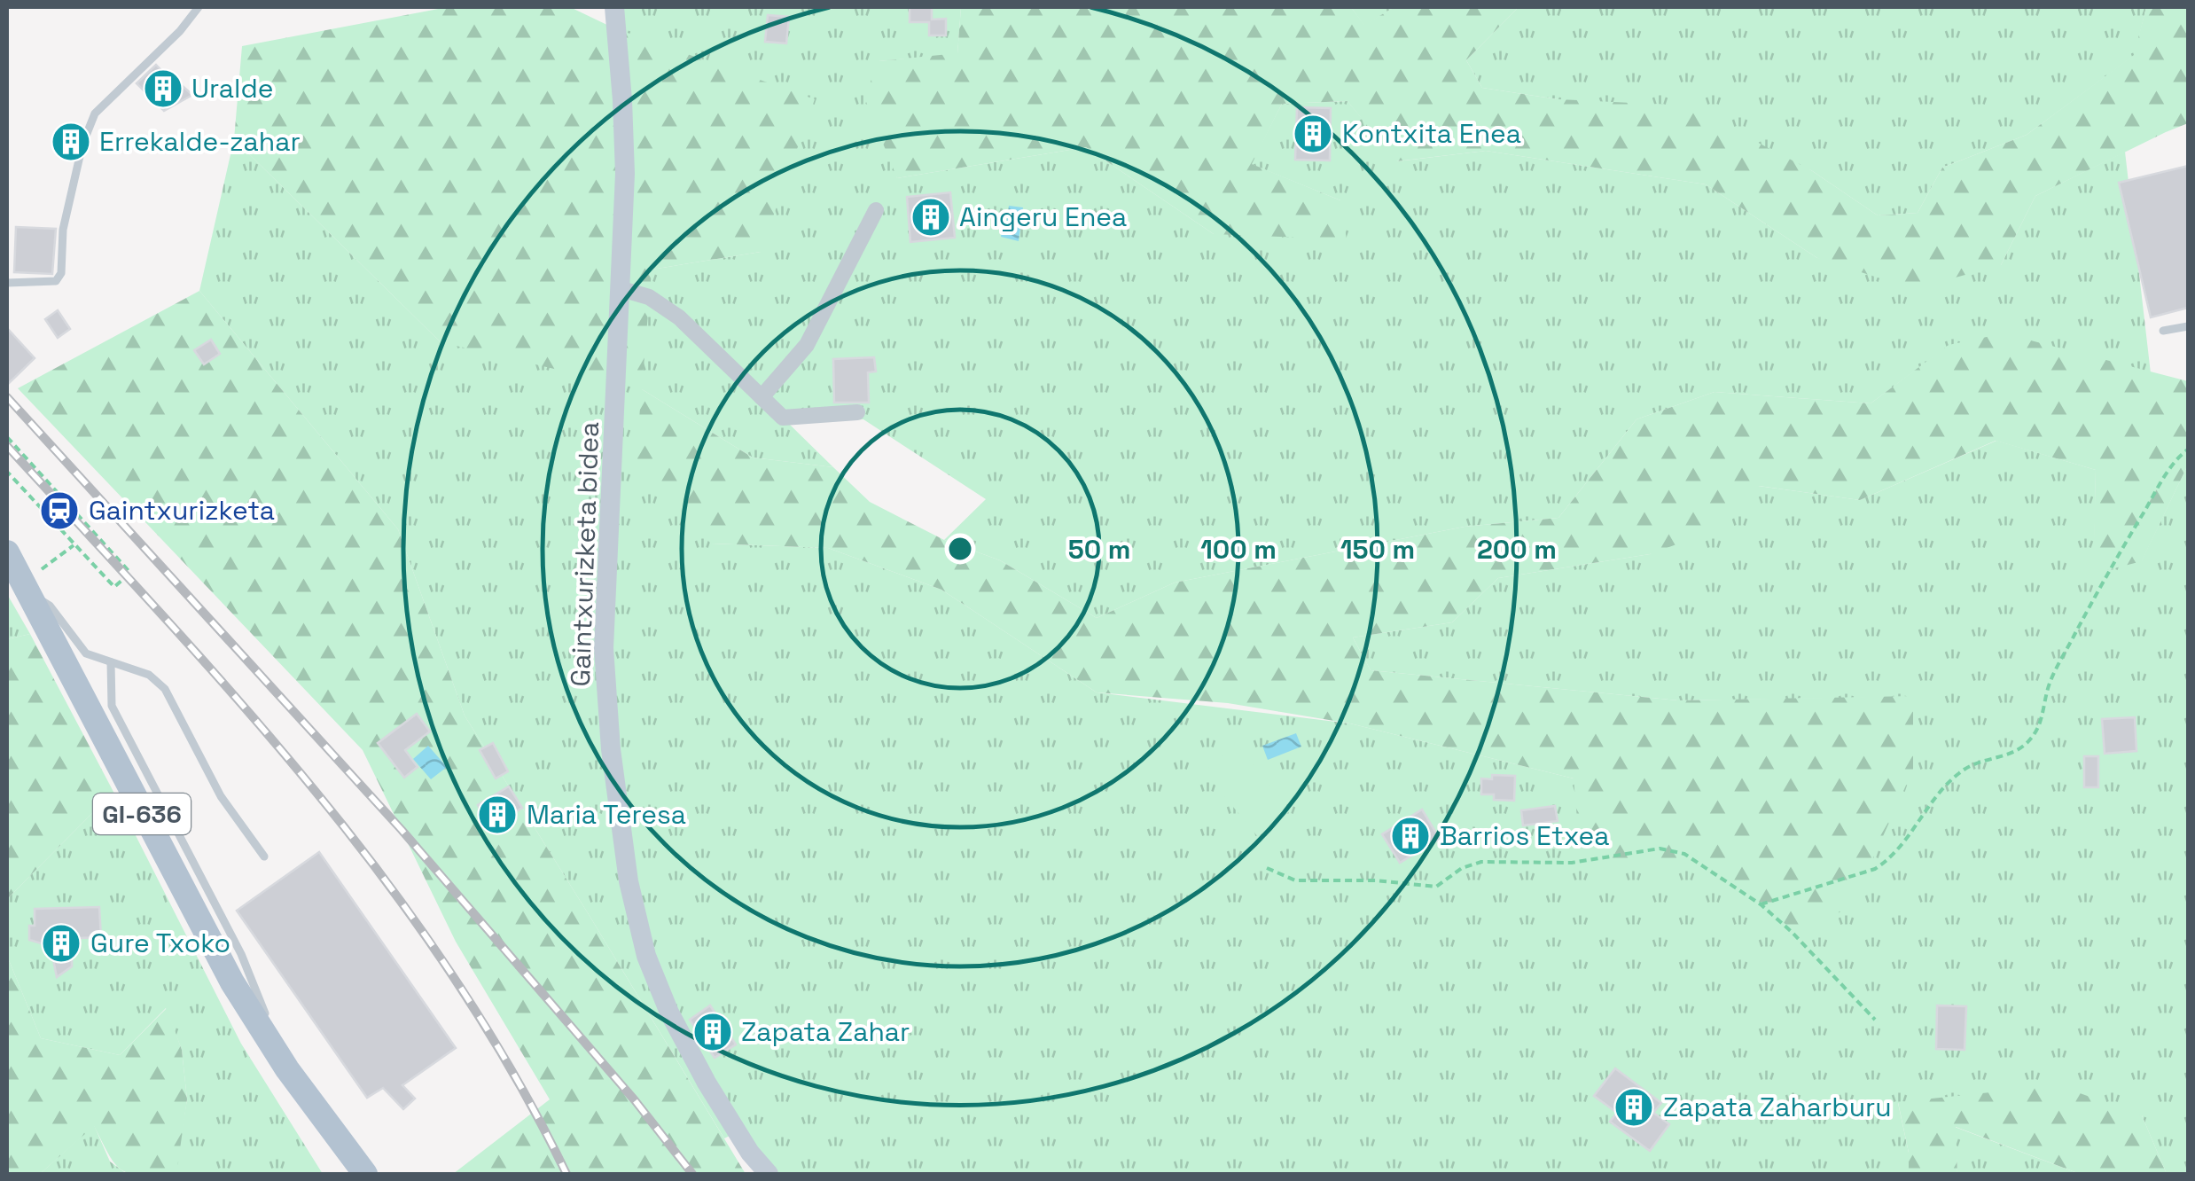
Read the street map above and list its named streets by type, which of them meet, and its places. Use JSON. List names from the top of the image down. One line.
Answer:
{"streets":{"main road":["Gaintxurizketa bidea","GI-636"]},"places":{"building":["Uralde","Kontxita Enea","Errekalde-zahar","Aingeru Enea","Maria Teresa","Barrios Etxea","Gure Txoko","Zapata Zahar","Zapata Zaharburu"],"station":["Gaintxurizketa"]},"rings":["50 m","100 m","150 m","200 m"]}
